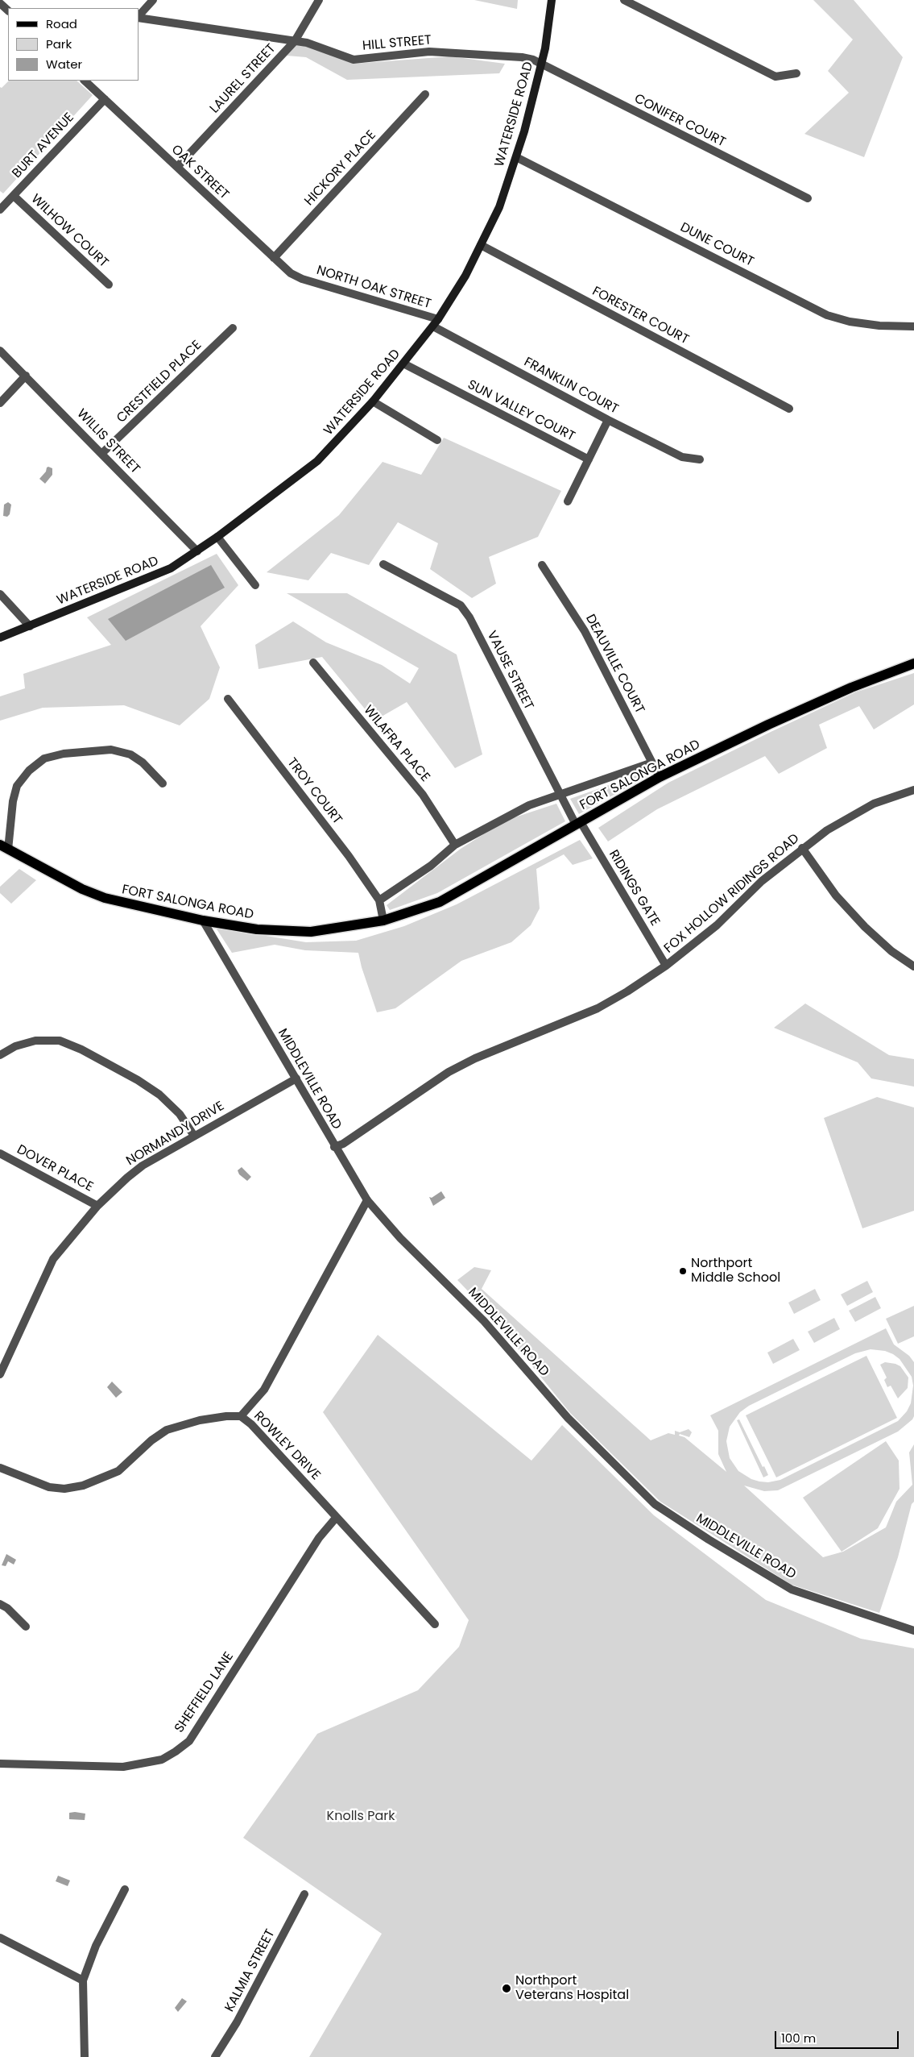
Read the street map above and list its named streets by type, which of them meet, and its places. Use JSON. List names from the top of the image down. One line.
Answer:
{"streets":{"main road":["WATERSIDE ROAD","FORT SALONGA ROAD"],"street":["HILL STREET","LAUREL STREET","CONIFER COURT","BURT AVENUE","HICKORY PLACE","OAK STREET","WILHOW COURT","DUNE COURT","NORTH OAK STREET","FORESTER COURT","CRESTFIELD PLACE","FRANKLIN COURT","SUN VALLEY COURT","WILLIS STREET","DEAUVILLE COURT","VAUSE STREET","WILAFRA PLACE","TROY COURT","RIDINGS GATE","FOX HOLLOW RIDINGS ROAD","MIDDLEVILLE ROAD","NORMANDY DRIVE","DOVER PLACE","ROWLEY DRIVE","SHEFFIELD LANE","KALMIA STREET"]},"crossings":[["HILL STREET","LAUREL STREET"],["HILL STREET","WATERSIDE ROAD"],["HILL STREET","CONIFER COURT"],["LAUREL STREET","OAK STREET"],["WATERSIDE ROAD","CONIFER COURT"],["WATERSIDE ROAD","DUNE COURT"],["WATERSIDE ROAD","NORTH OAK STREET"],["WATERSIDE ROAD","FORESTER COURT"],["WATERSIDE ROAD","FRANKLIN COURT"],["WATERSIDE ROAD","SUN VALLEY COURT"],["WATERSIDE ROAD","WILLIS STREET"],["BURT AVENUE","OAK STREET"],["BURT AVENUE","WILHOW COURT"],["HICKORY PLACE","OAK STREET"],["OAK STREET","NORTH OAK STREET"],["NORTH OAK STREET","FRANKLIN COURT"],["CRESTFIELD PLACE","WILLIS STREET"],["DEAUVILLE COURT","FORT SALONGA ROAD"],["VAUSE STREET","FORT SALONGA ROAD"],["VAUSE STREET","RIDINGS GATE"],["WILAFRA PLACE","FORT SALONGA ROAD"],["FORT SALONGA ROAD","TROY COURT"],["FORT SALONGA ROAD","RIDINGS GATE"],["FORT SALONGA ROAD","MIDDLEVILLE ROAD"],["RIDINGS GATE","FOX HOLLOW RIDINGS ROAD"],["FOX HOLLOW RIDINGS ROAD","MIDDLEVILLE ROAD"],["MIDDLEVILLE ROAD","NORMANDY DRIVE"],["MIDDLEVILLE ROAD","ROWLEY DRIVE"],["NORMANDY DRIVE","DOVER PLACE"],["ROWLEY DRIVE","SHEFFIELD LANE"]],"parks":["Knolls Park"],"places":["Northport Middle School","Northport Veterans Hospital"],"legend":["Road","Park","Water"],"scale_bar":"100 m"}
